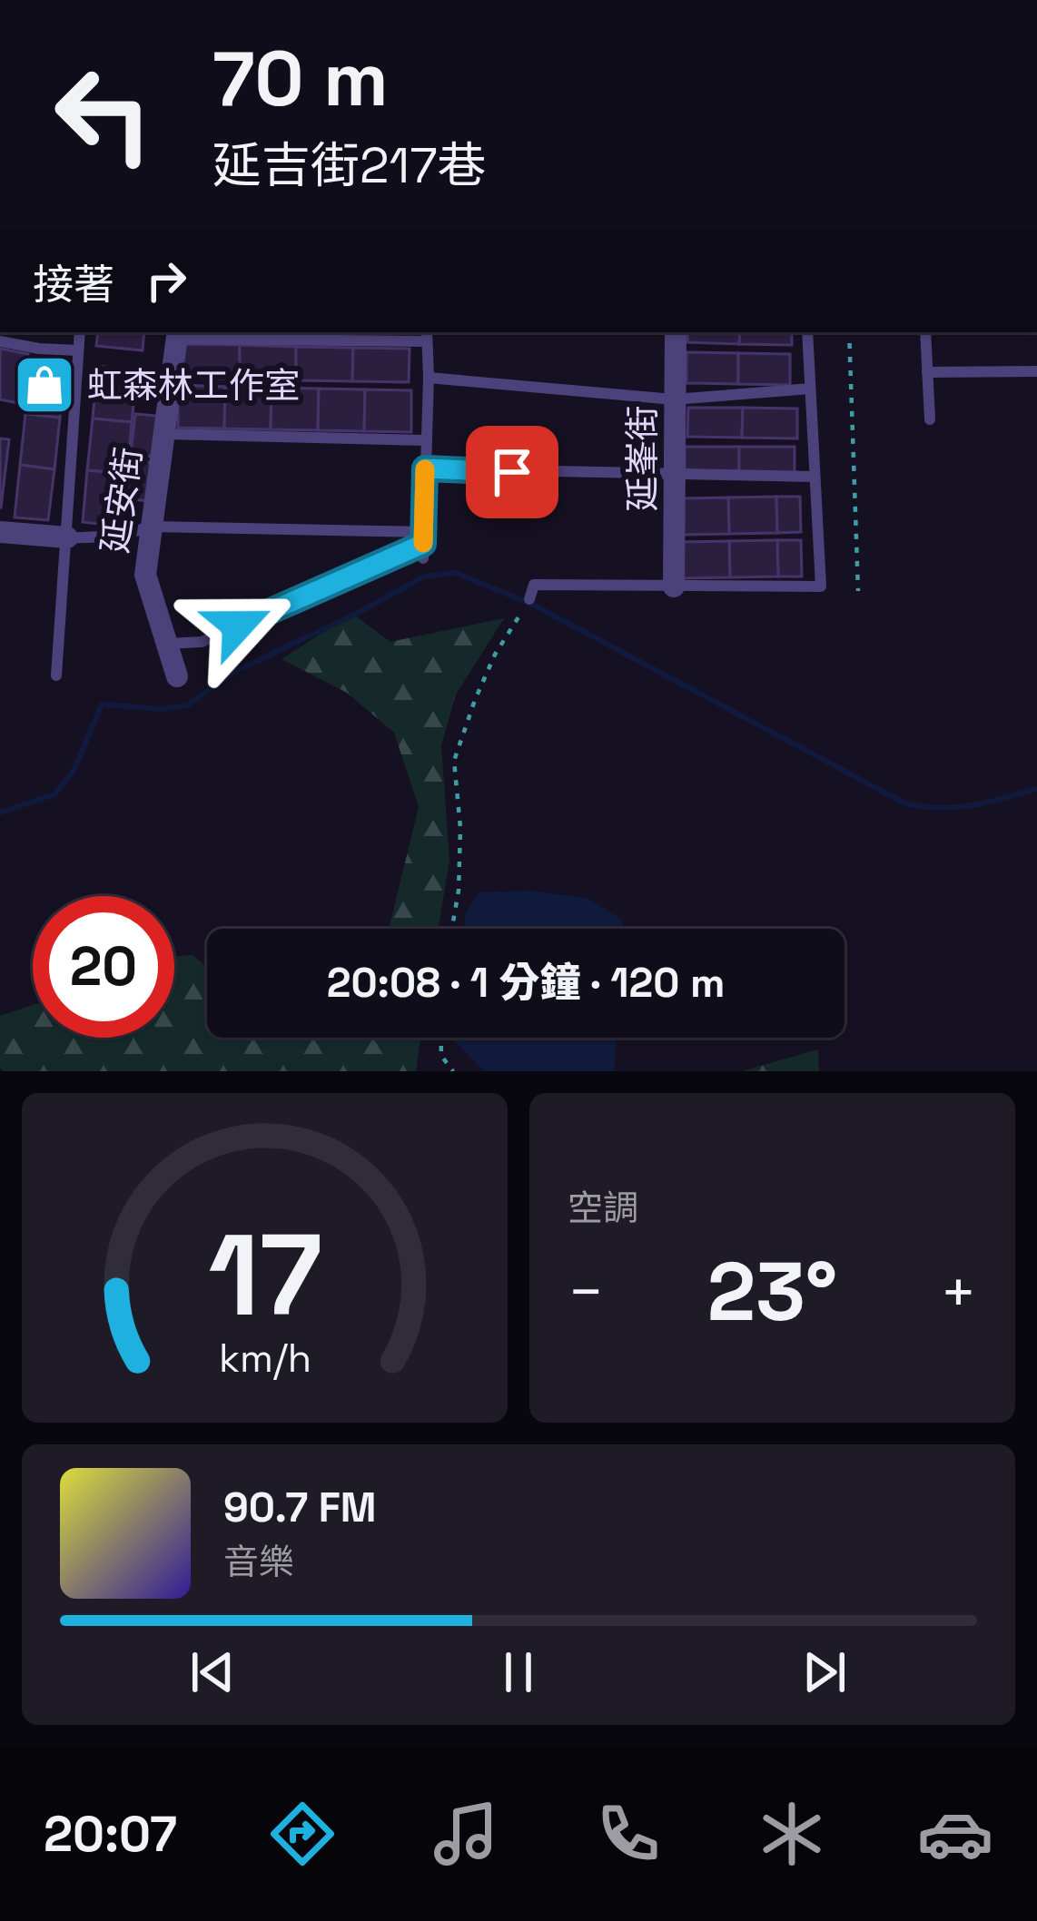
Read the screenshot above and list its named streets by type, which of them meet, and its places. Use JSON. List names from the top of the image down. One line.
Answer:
{"streets":{"street":["延峯街","延安街"]},"places":{"shop":["虹森林工作室"]},"page":{"turn":["70 m","延吉街217巷"],"then":"接著","limit":"20","trip":"20:08 · 1 分鐘 · 120 m","tile":"空調","heat":["−","23°","+"],"song":["90.7 FM","音樂"],"tabs":"20:07","gauge":["17","km/h"]}}
